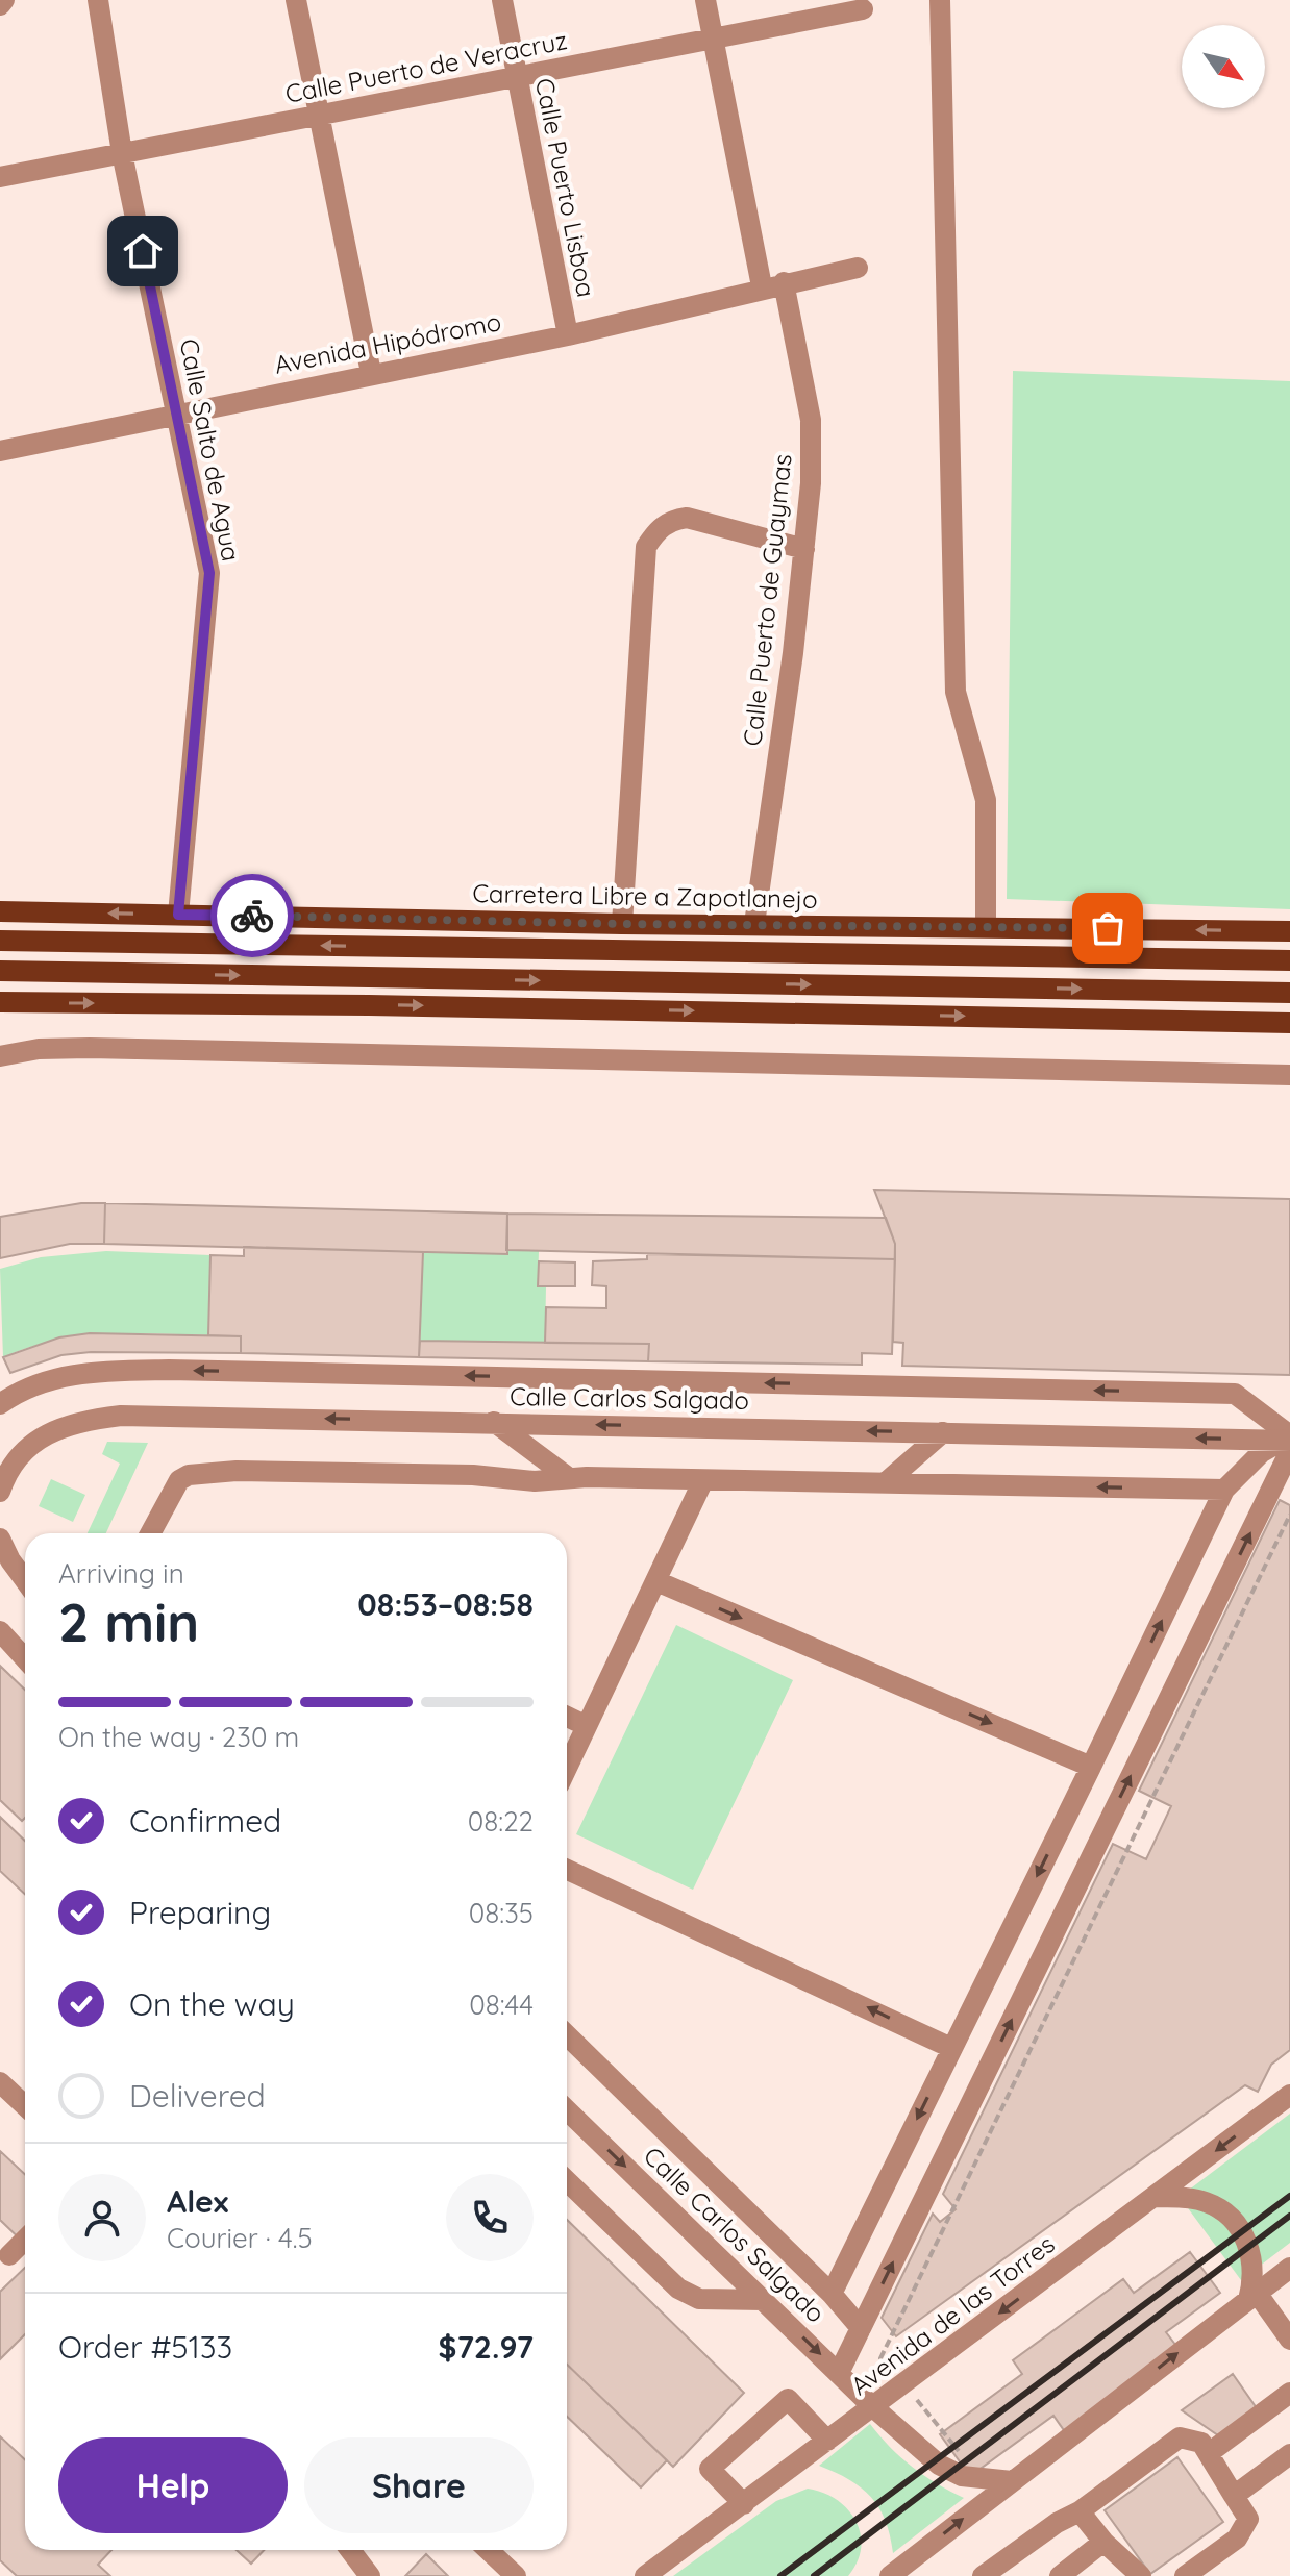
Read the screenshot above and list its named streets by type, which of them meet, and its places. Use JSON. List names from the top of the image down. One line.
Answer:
{"streets":{"main road":["Carretera Libre a Zapotlanejo"],"street":["Calle Puerto de Veracruz","Calle Puerto Lisboa","Avenida Hipódromo","Calle Salto de Agua","Calle Puerto de Guaymas","Calle Carlos Salgado","Avenida de las Torres"]},"crossings":[["Calle Puerto de Veracruz","Calle Puerto Lisboa"],["Calle Puerto de Veracruz","Calle Salto de Agua"],["Calle Puerto Lisboa","Avenida Hipódromo"],["Avenida Hipódromo","Calle Salto de Agua"],["Avenida Hipódromo","Calle Puerto de Guaymas"],["Calle Salto de Agua","Carretera Libre a Zapotlanejo"],["Calle Puerto de Guaymas","Carretera Libre a Zapotlanejo"],["Calle Carlos Salgado","Avenida de las Torres"]],"north":"bottom right","page":{"heading":["2 min","Arriving in","08:53–08:58"],"panel":["Alex","Courier · 4.5","Order #5133","$72.97"],"bar":"On the way · 230 m","list":[["Confirmed","08:22"],["Preparing","08:35"],["On the way","08:44"],"Delivered"],"buttons":["Help","Share"]}}
